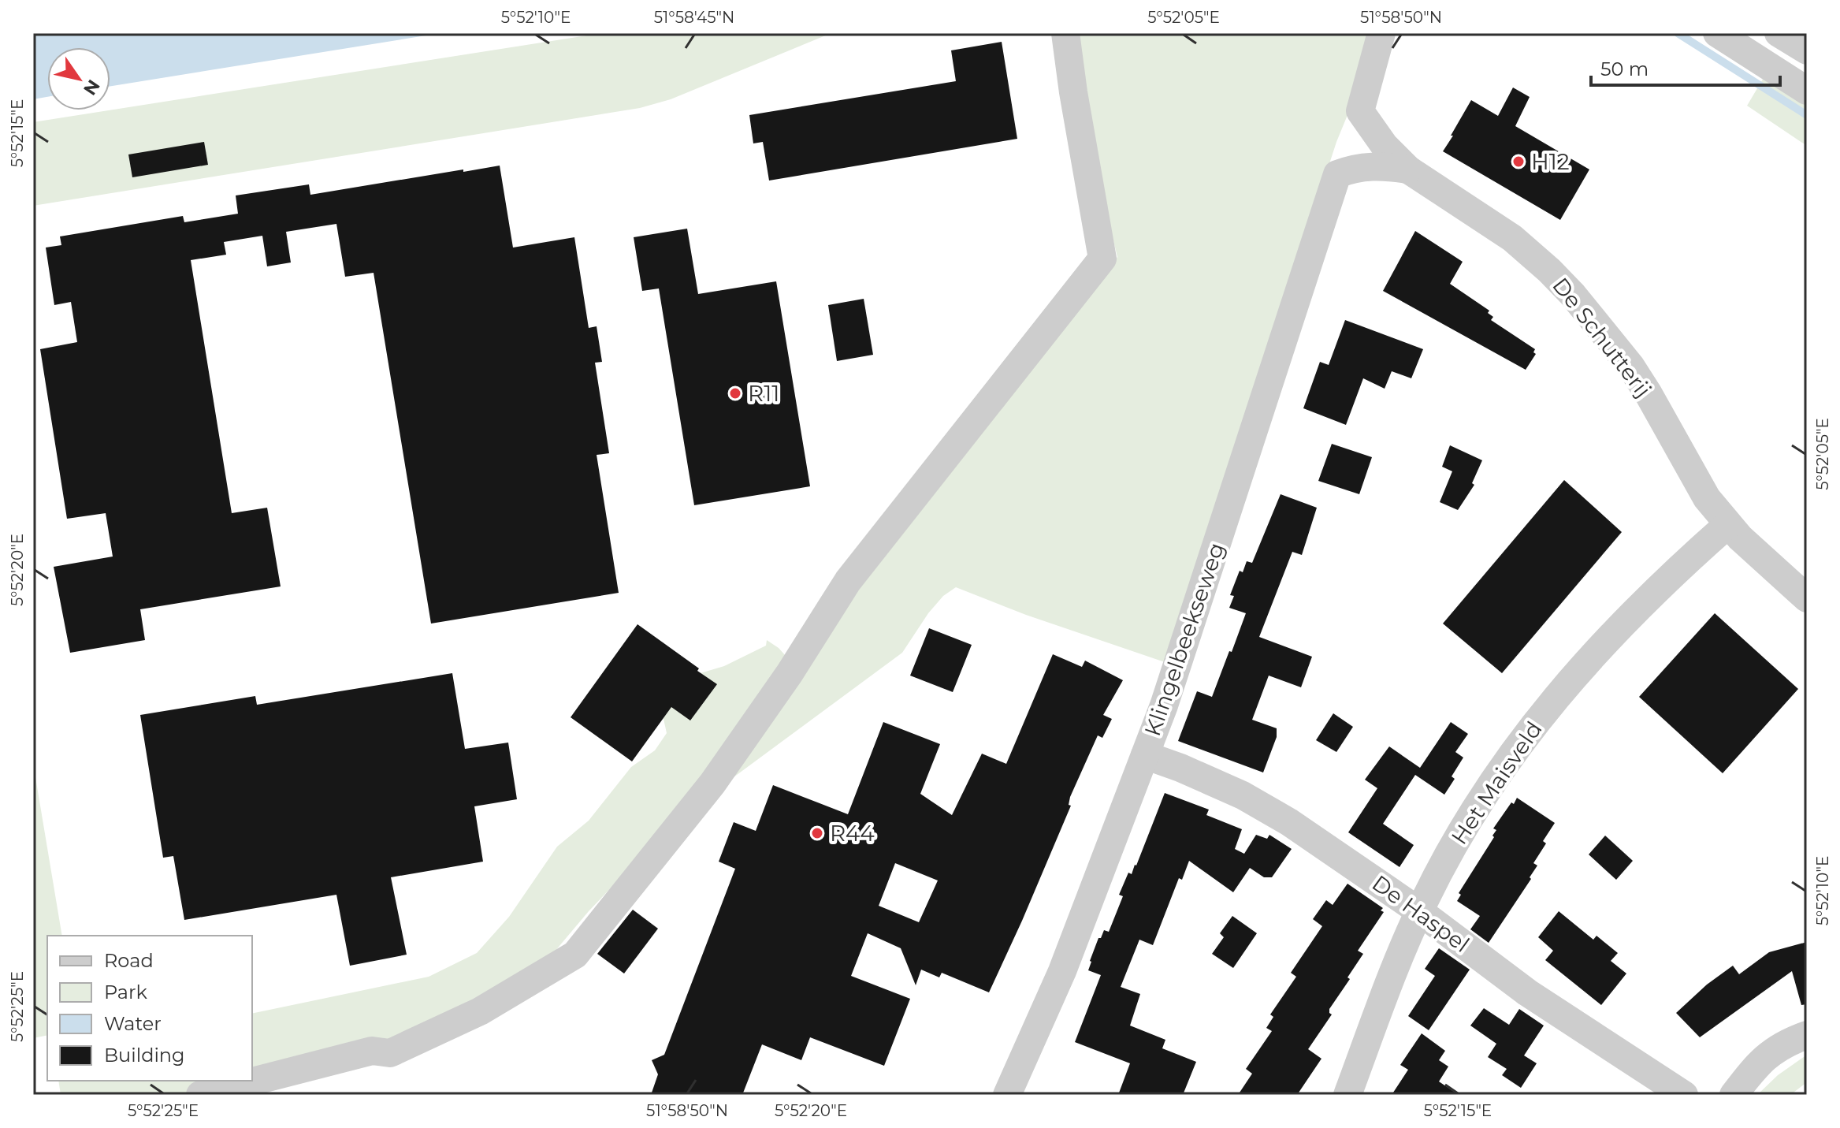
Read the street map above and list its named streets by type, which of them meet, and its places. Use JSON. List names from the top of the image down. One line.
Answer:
{"streets":{"street":["De Schutterij","Klingelbeekseweg","Het Maisveld","De Haspel"]},"crossings":[["De Schutterij","Klingelbeekseweg"],["De Schutterij","Het Maisveld"],["Klingelbeekseweg","De Haspel"],["Het Maisveld","De Haspel"]],"places":["H12","R11","R44"],"legend":["Road","Park","Water","Building"],"scale_bar":"50 m","north":"bottom right","coordinates":["5°52'10\"E","51°58'45\"N","5°52'05\"E","51°58'50\"N","5°52'15\"E","5°52'20\"E","5°52'25\"E"]}
